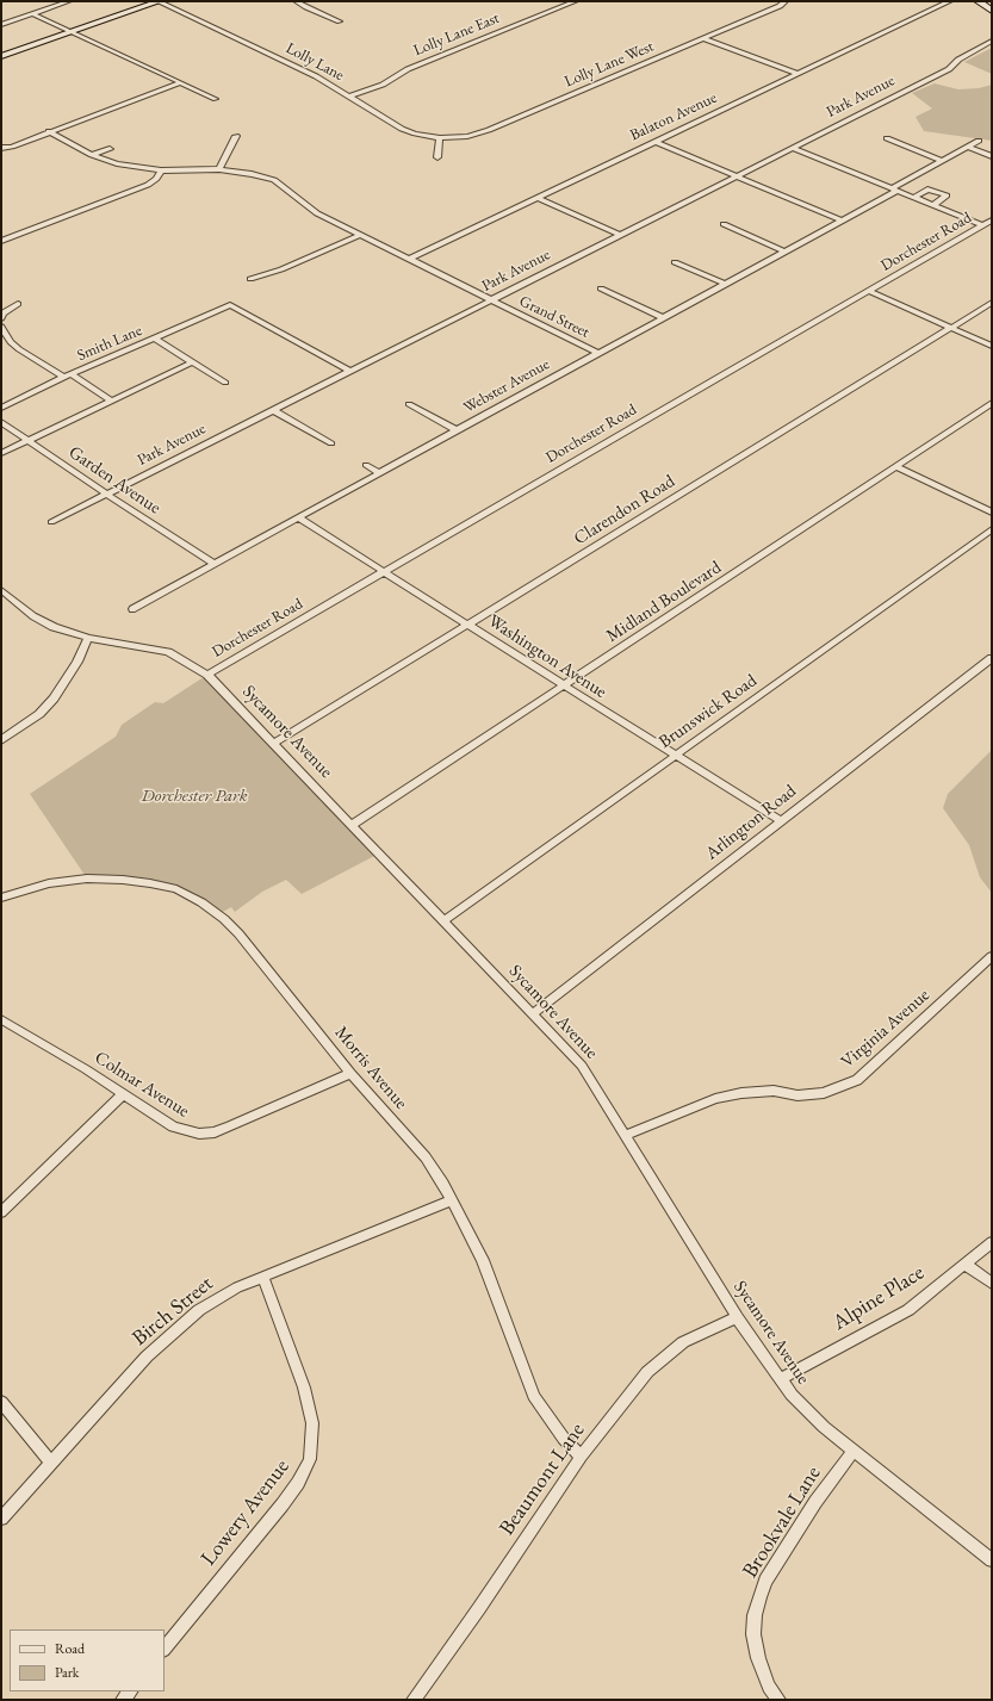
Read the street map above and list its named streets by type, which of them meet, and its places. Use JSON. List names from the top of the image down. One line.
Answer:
{"streets":{"street":["Lolly Lane East","Lolly Lane","Lolly Lane West","Park Avenue","Balaton Avenue","Dorchester Road","Grand Street","Smith Lane","Webster Avenue","Garden Avenue","Clarendon Road","Midland Boulevard","Washington Avenue","Brunswick Road","Sycamore Avenue","Arlington Road","Virginia Avenue","Morris Avenue","Colmar Avenue","Alpine Place","Birch Street","Beaumont Lane","Lowery Avenue","Brookvale Lane"]},"crossings":[["Lolly Lane East","Lolly Lane"],["Lolly Lane","Lolly Lane West"],["Park Avenue","Grand Street"],["Park Avenue","Smith Lane"],["Park Avenue","Garden Avenue"],["Balaton Avenue","Grand Street"],["Dorchester Road","Washington Avenue"],["Dorchester Road","Sycamore Avenue"],["Grand Street","Webster Avenue"],["Webster Avenue","Garden Avenue"],["Webster Avenue","Washington Avenue"],["Clarendon Road","Washington Avenue"],["Clarendon Road","Sycamore Avenue"],["Midland Boulevard","Washington Avenue"],["Midland Boulevard","Sycamore Avenue"],["Washington Avenue","Brunswick Road"],["Washington Avenue","Arlington Road"],["Brunswick Road","Sycamore Avenue"],["Sycamore Avenue","Arlington Road"],["Sycamore Avenue","Virginia Avenue"],["Sycamore Avenue","Alpine Place"],["Sycamore Avenue","Beaumont Lane"],["Sycamore Avenue","Brookvale Lane"],["Morris Avenue","Colmar Avenue"],["Morris Avenue","Birch Street"],["Morris Avenue","Beaumont Lane"],["Birch Street","Lowery Avenue"]],"parks":["Dorchester Park"],"legend":["Road","Park"]}
